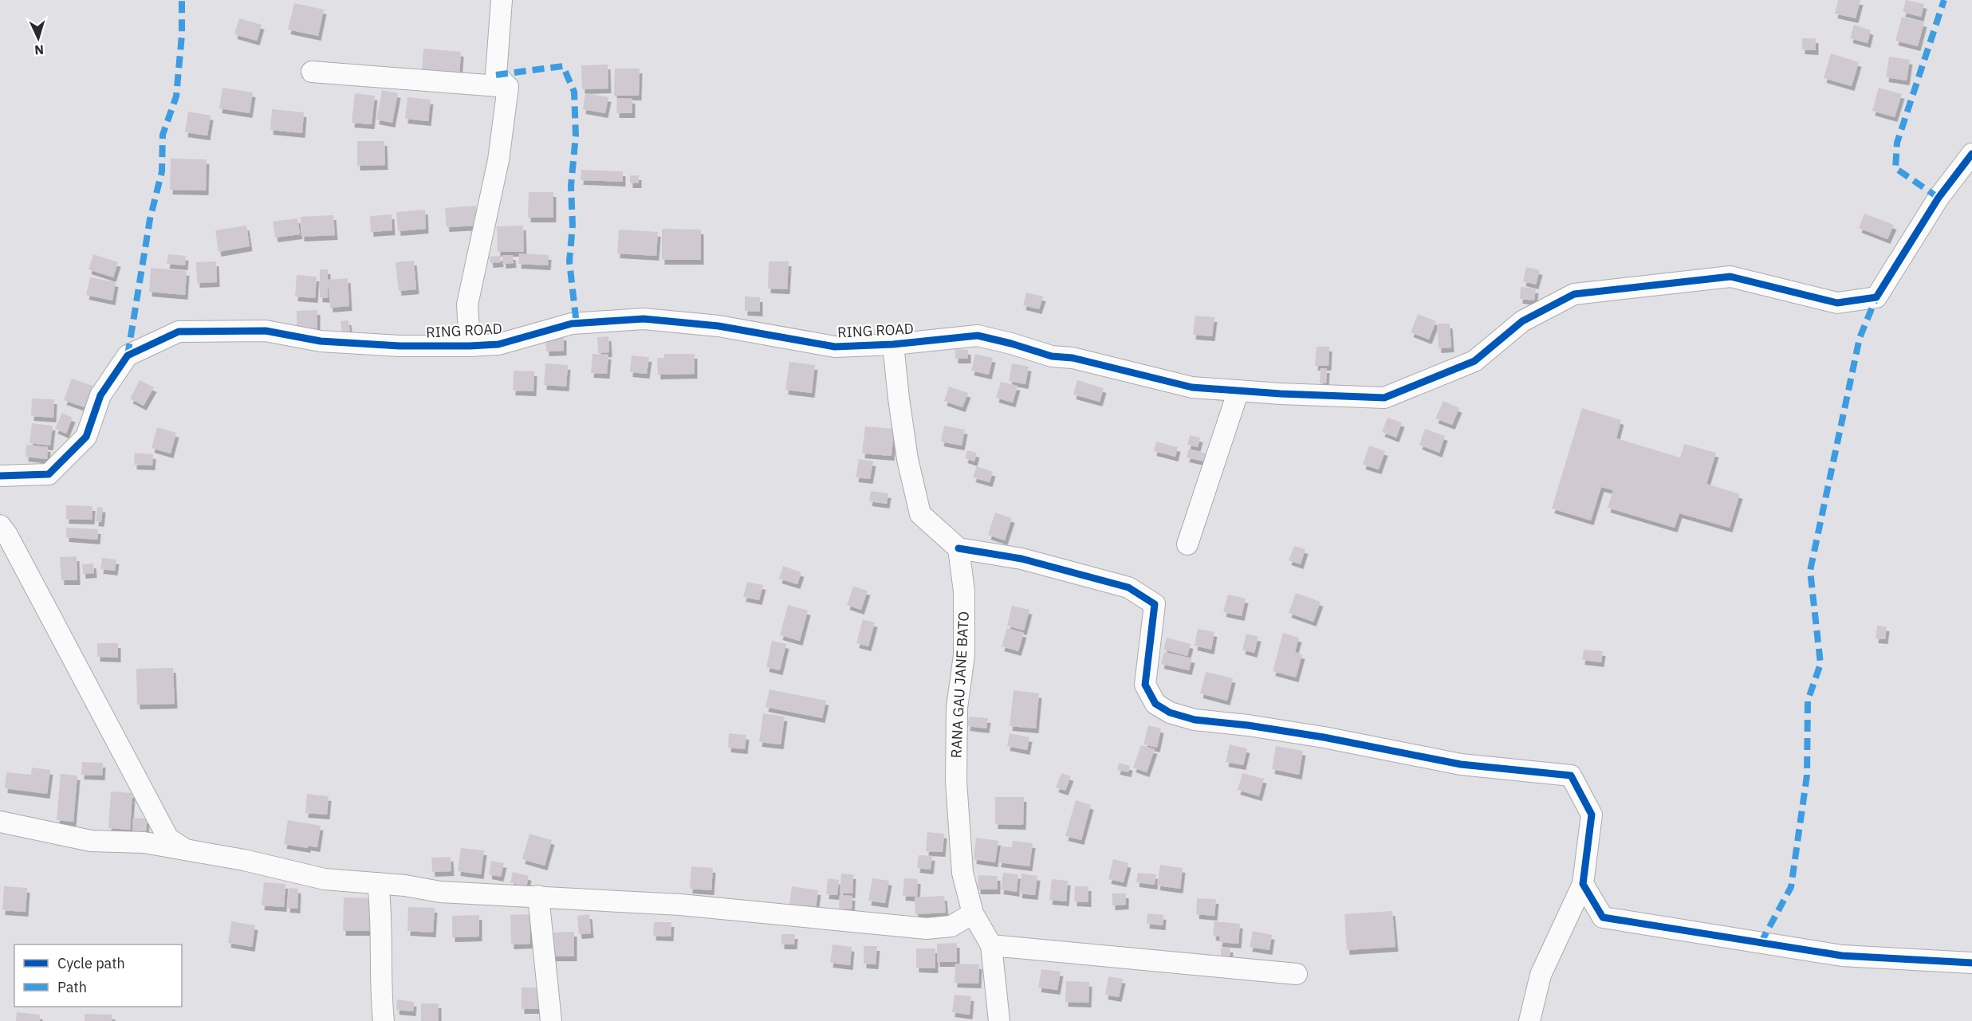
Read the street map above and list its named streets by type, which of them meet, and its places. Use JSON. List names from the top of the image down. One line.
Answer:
{"streets":{"street":["RING ROAD","RANA GAU JANE BATO"]},"legend":["Cycle path","Path"],"north":"bottom"}
